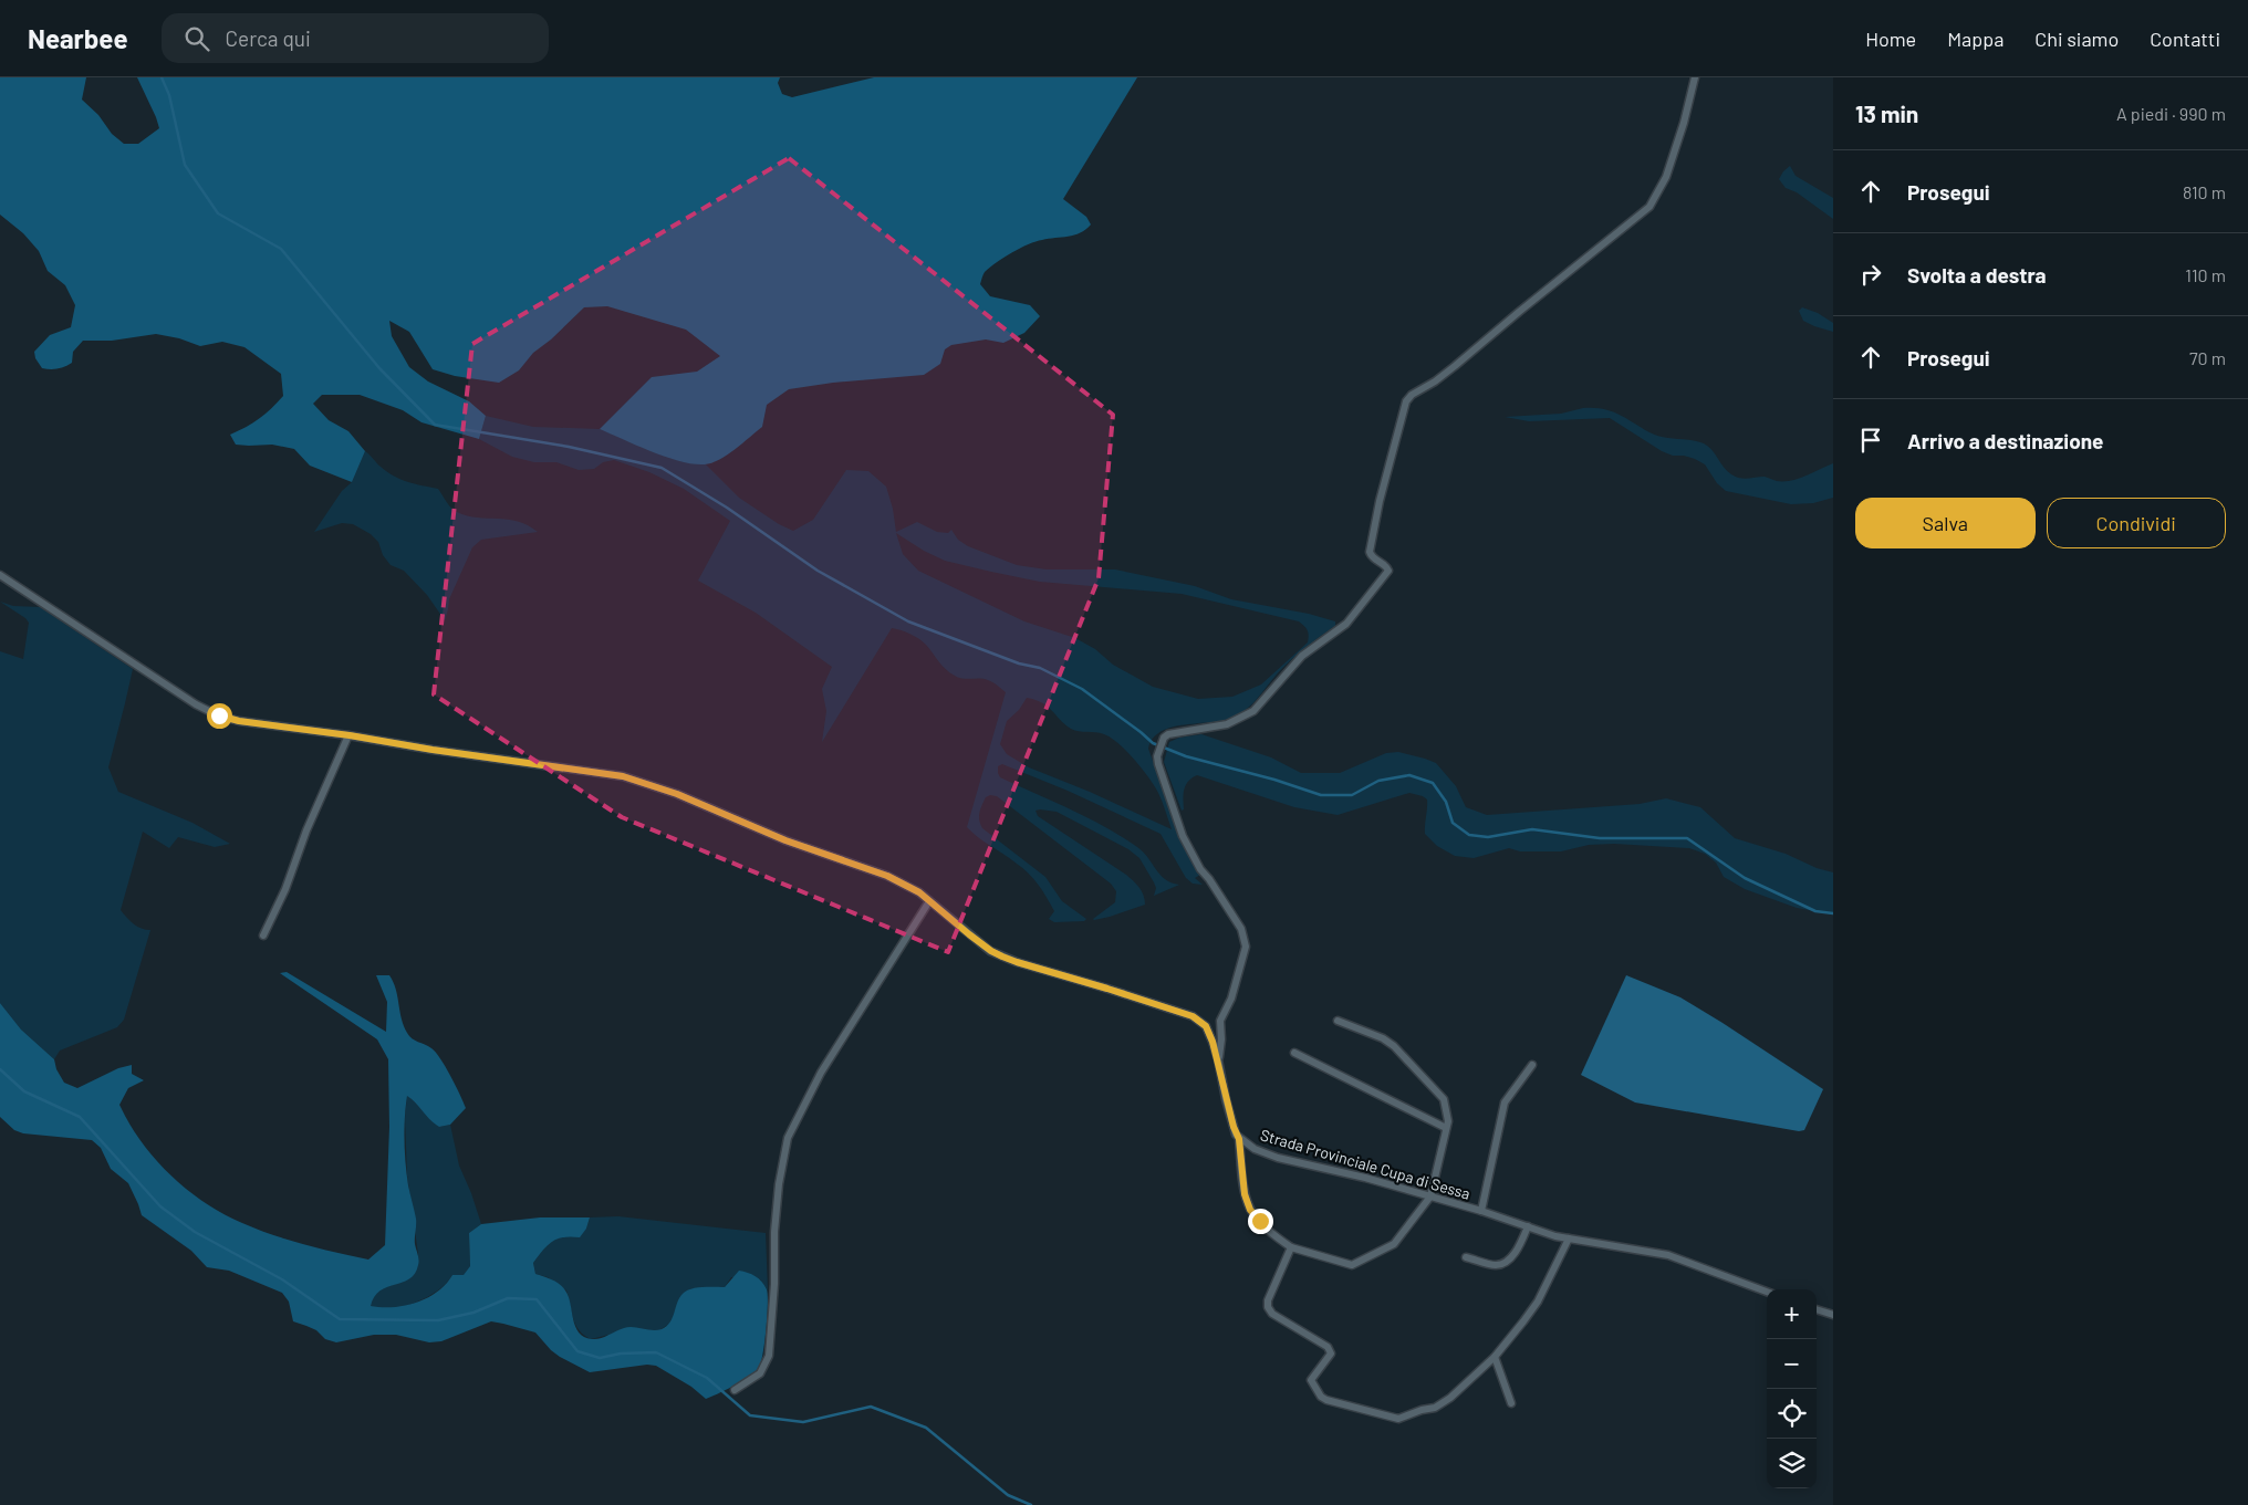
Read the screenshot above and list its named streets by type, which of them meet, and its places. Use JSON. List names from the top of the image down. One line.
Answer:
{"streets":{"street":["Strada Provinciale Cupa di Sessa"]},"page":{"header":"Nearbee","search":"Cerca qui","nav":["Home","Mappa","Chi siamo","Contatti"],"heading":["13 min","A piedi · 990 m"],"list":[["Prosegui","810 m"],["Svolta a destra","110 m"],["Prosegui","70 m"],"Arrivo a destinazione"],"buttons":["Salva","Condividi"],"map_buttons":["+","−"]}}
